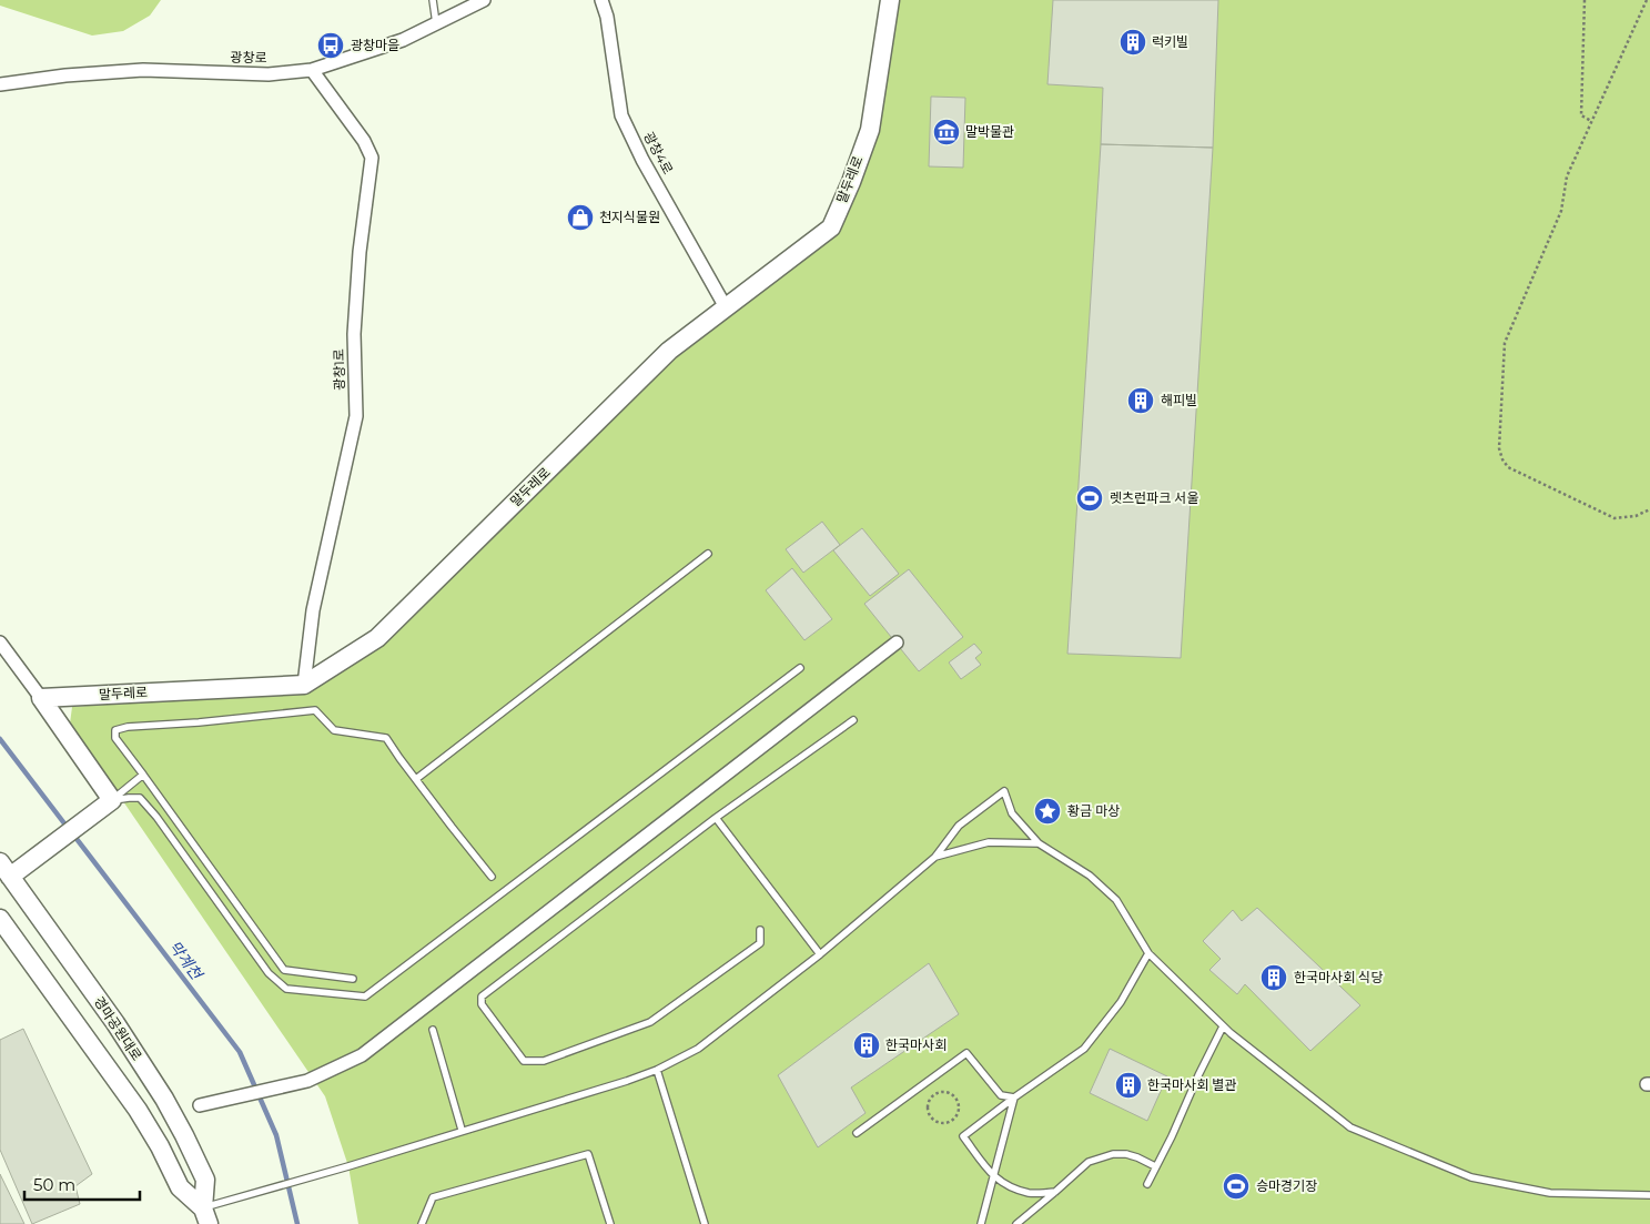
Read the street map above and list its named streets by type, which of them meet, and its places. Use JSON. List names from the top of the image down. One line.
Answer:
{"streets":{"street":["광창로","광창4로","말두레로","광창1로","경마공원대로"]},"crossings":[["광창로","광창1로"],["광창4로","말두레로"],["말두레로","광창1로"]],"water":["막계천"],"places":{"building":["럭키빌","해피빌","한국마사회 식당","한국마사회","한국마사회 별관"],"bus stop":["광창마을"],"museum":["말박물관"],"shop":["천지식물원"],"sports":["렛츠런파크 서울","승마경기장"],"place":["황금 마상"]},"scale_bar":"50 m"}
